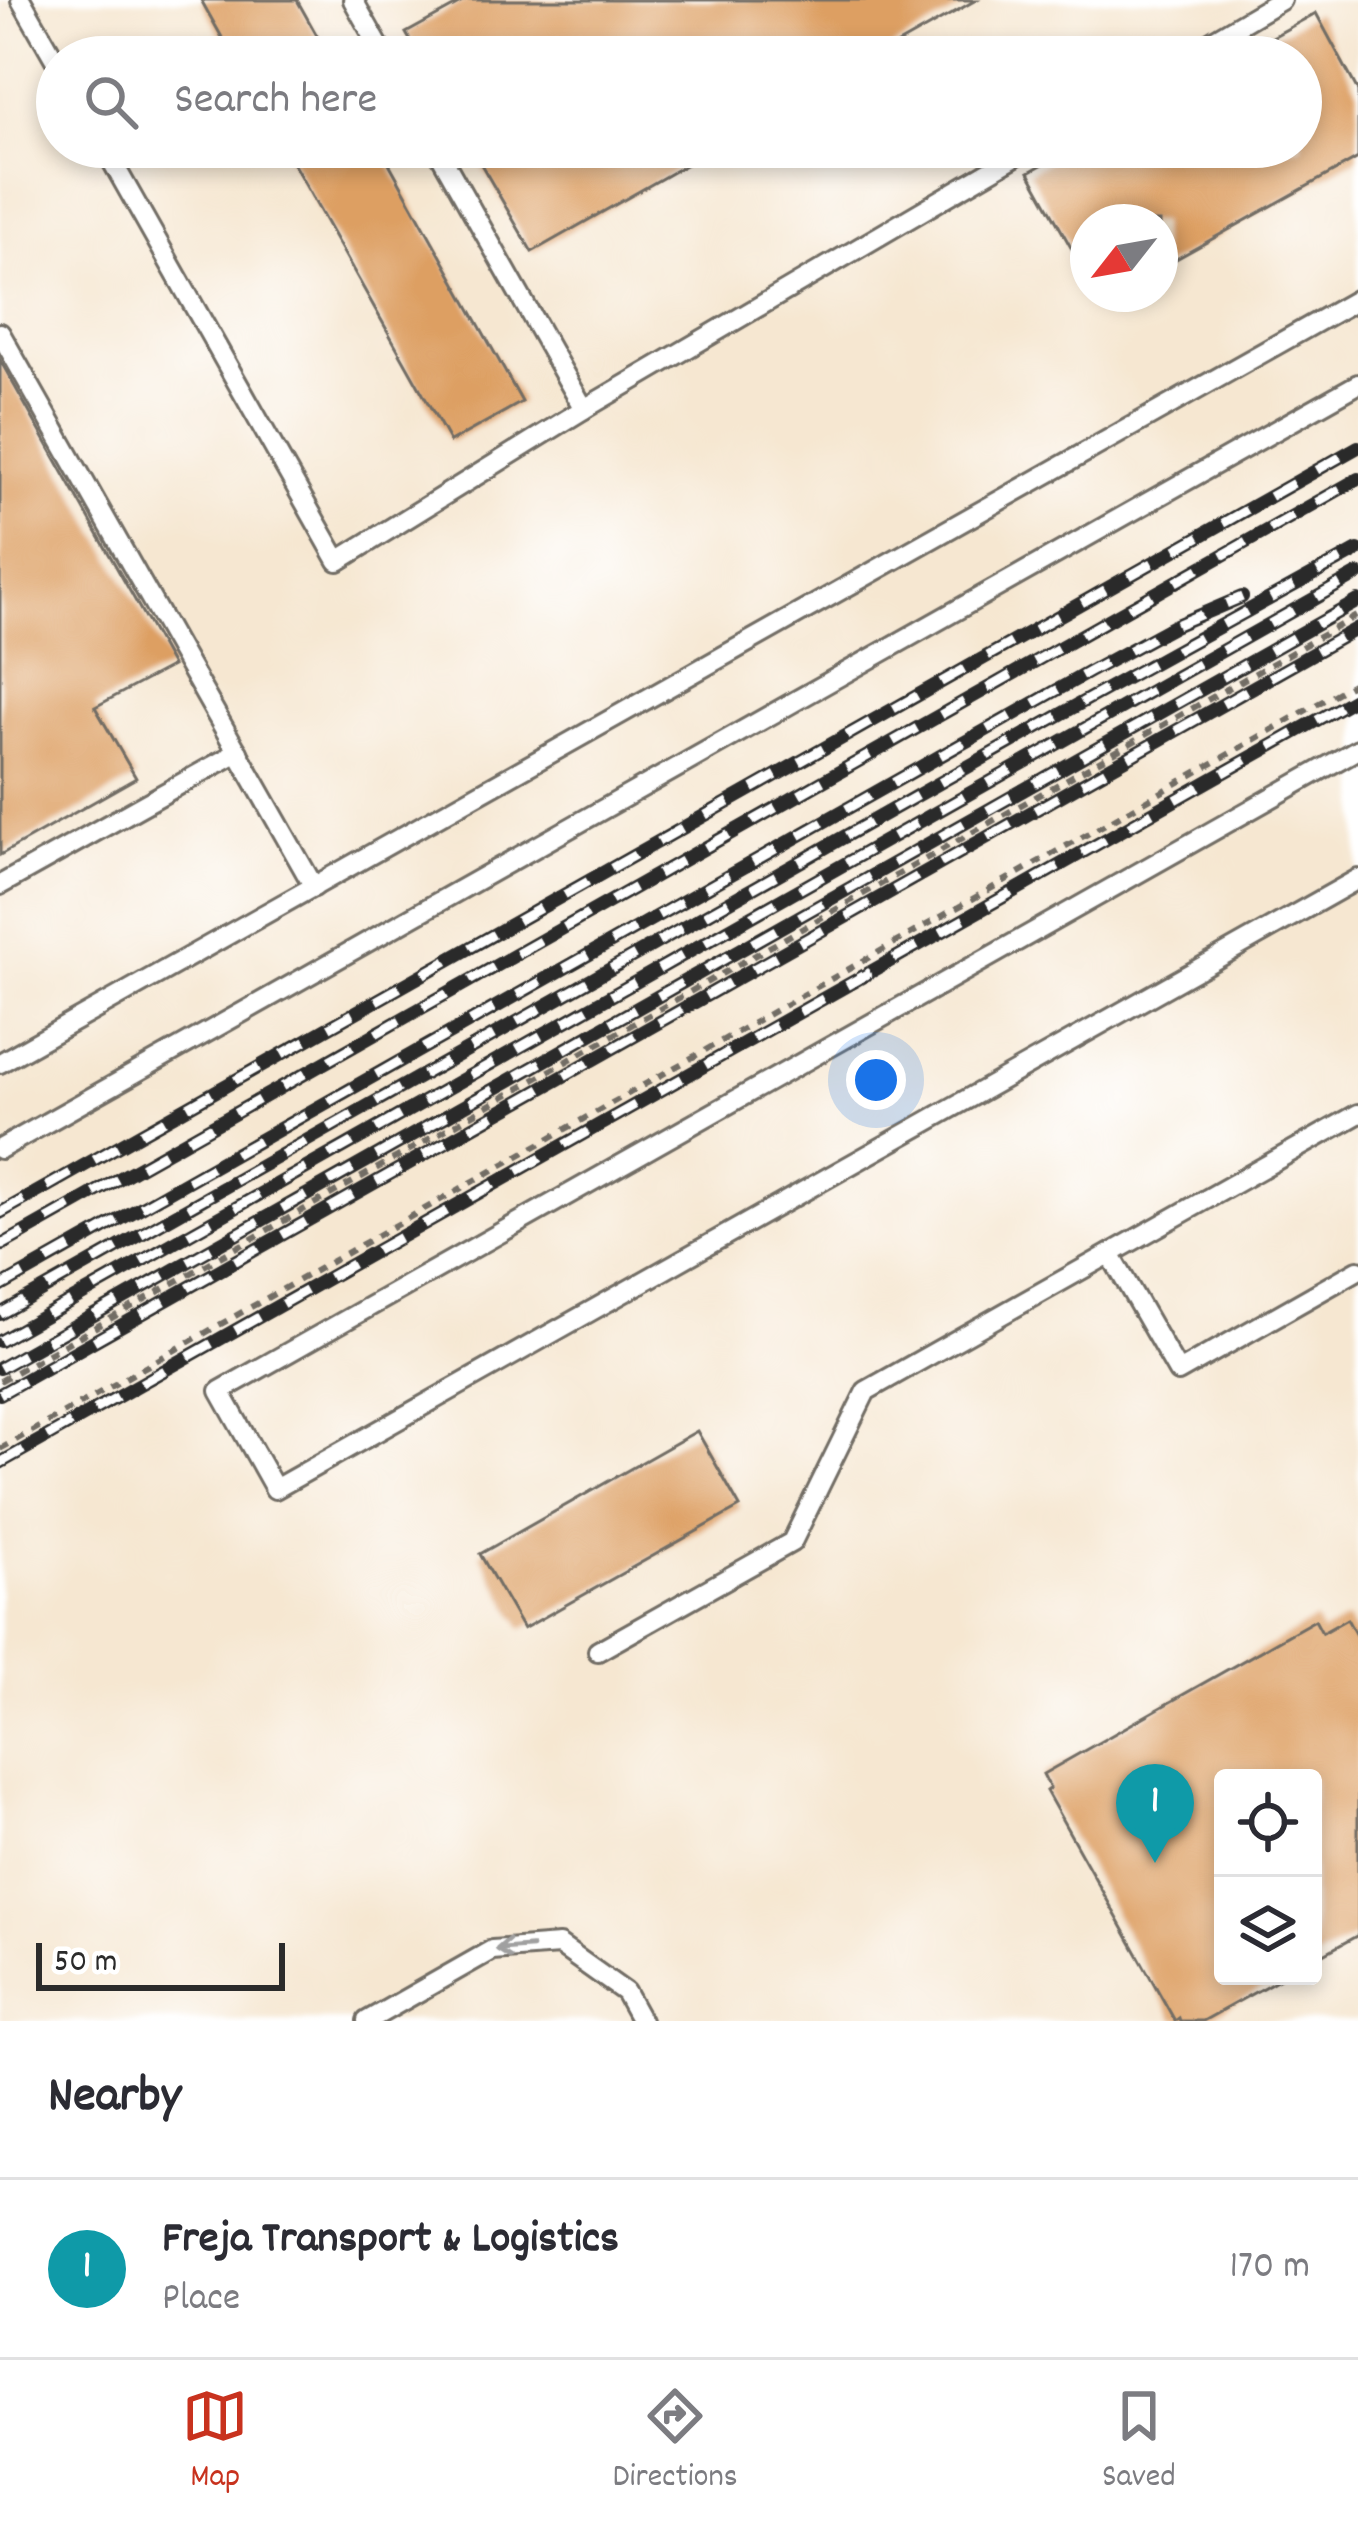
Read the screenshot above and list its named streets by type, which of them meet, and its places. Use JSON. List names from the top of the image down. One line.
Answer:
{"scale_bar":"50 m","north":"bottom left","page":{"search":"Search here","pins":"1","scale":"50 m","heading":"Nearby","list":[{"mark":"1","name":"Freja Transport & Logistics","note":"Place","value":"170 m"}],"nav":["Map","Directions","Saved"]}}
